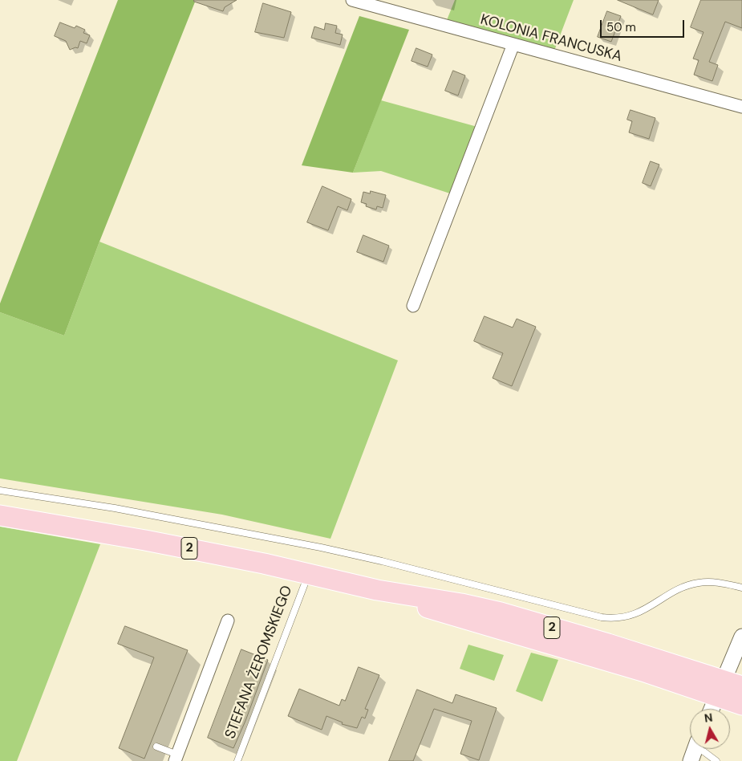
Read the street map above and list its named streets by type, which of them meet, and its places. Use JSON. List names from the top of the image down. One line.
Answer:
{"streets":{"highway":["2"],"street":["KOLONIA FRANCUSKA"],"lane":["STEFANA ŻEROMSKIEGO"]},"crossings":[["2","STEFANA ŻEROMSKIEGO"]],"scale_bar":"50 m","north":"top"}
